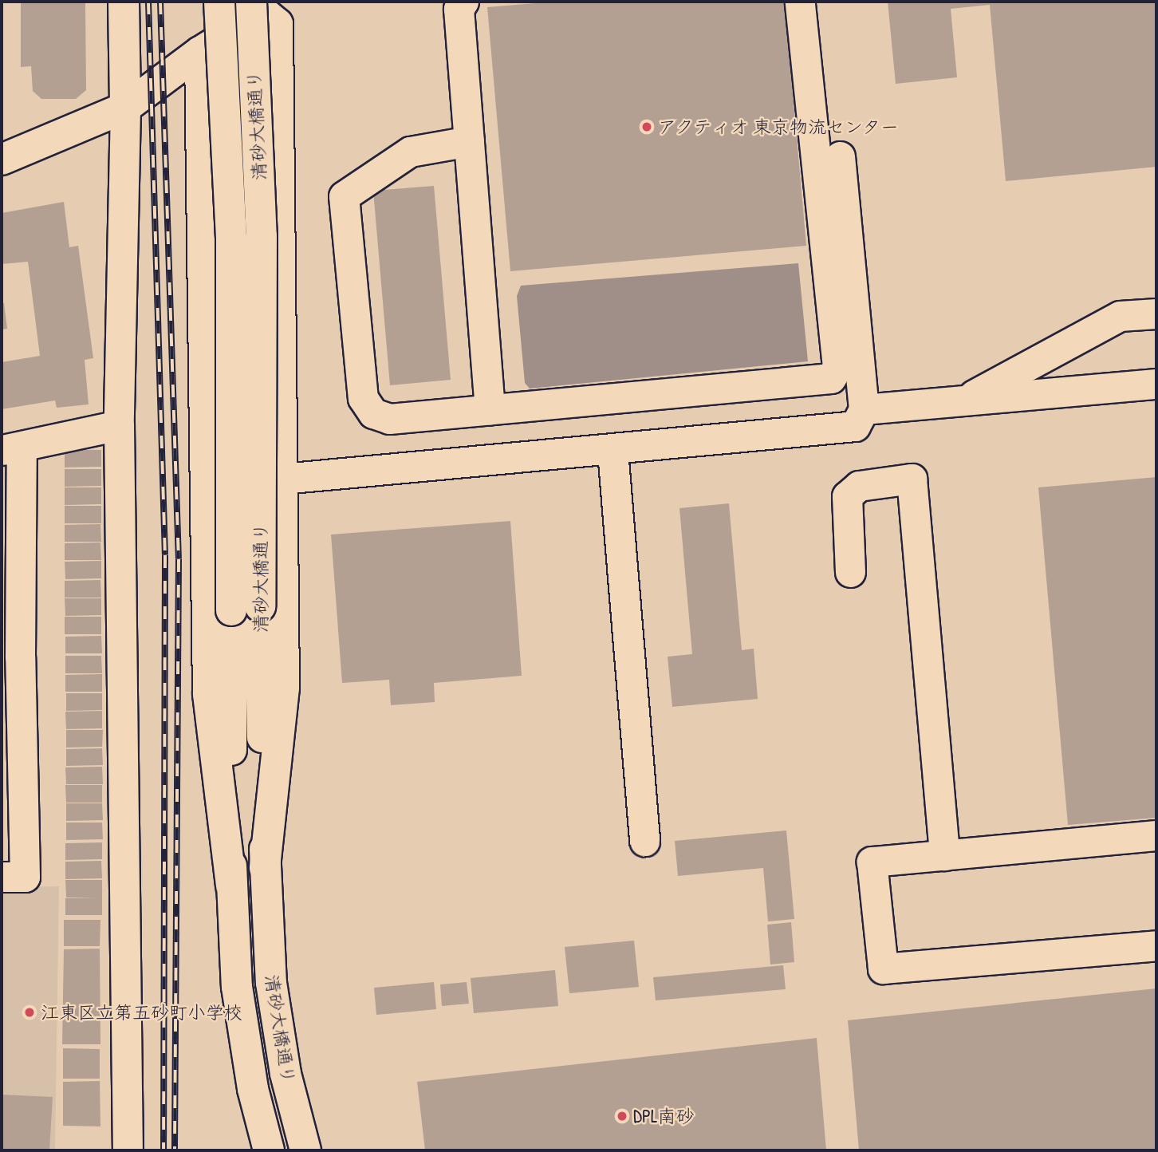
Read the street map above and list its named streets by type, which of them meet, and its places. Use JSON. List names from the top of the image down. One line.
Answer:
{"streets":{"main road":["清砂大橋通り"]},"places":["アクティオ 東京物流センター","江東区立第五砂町小学校","DPL南砂"]}
